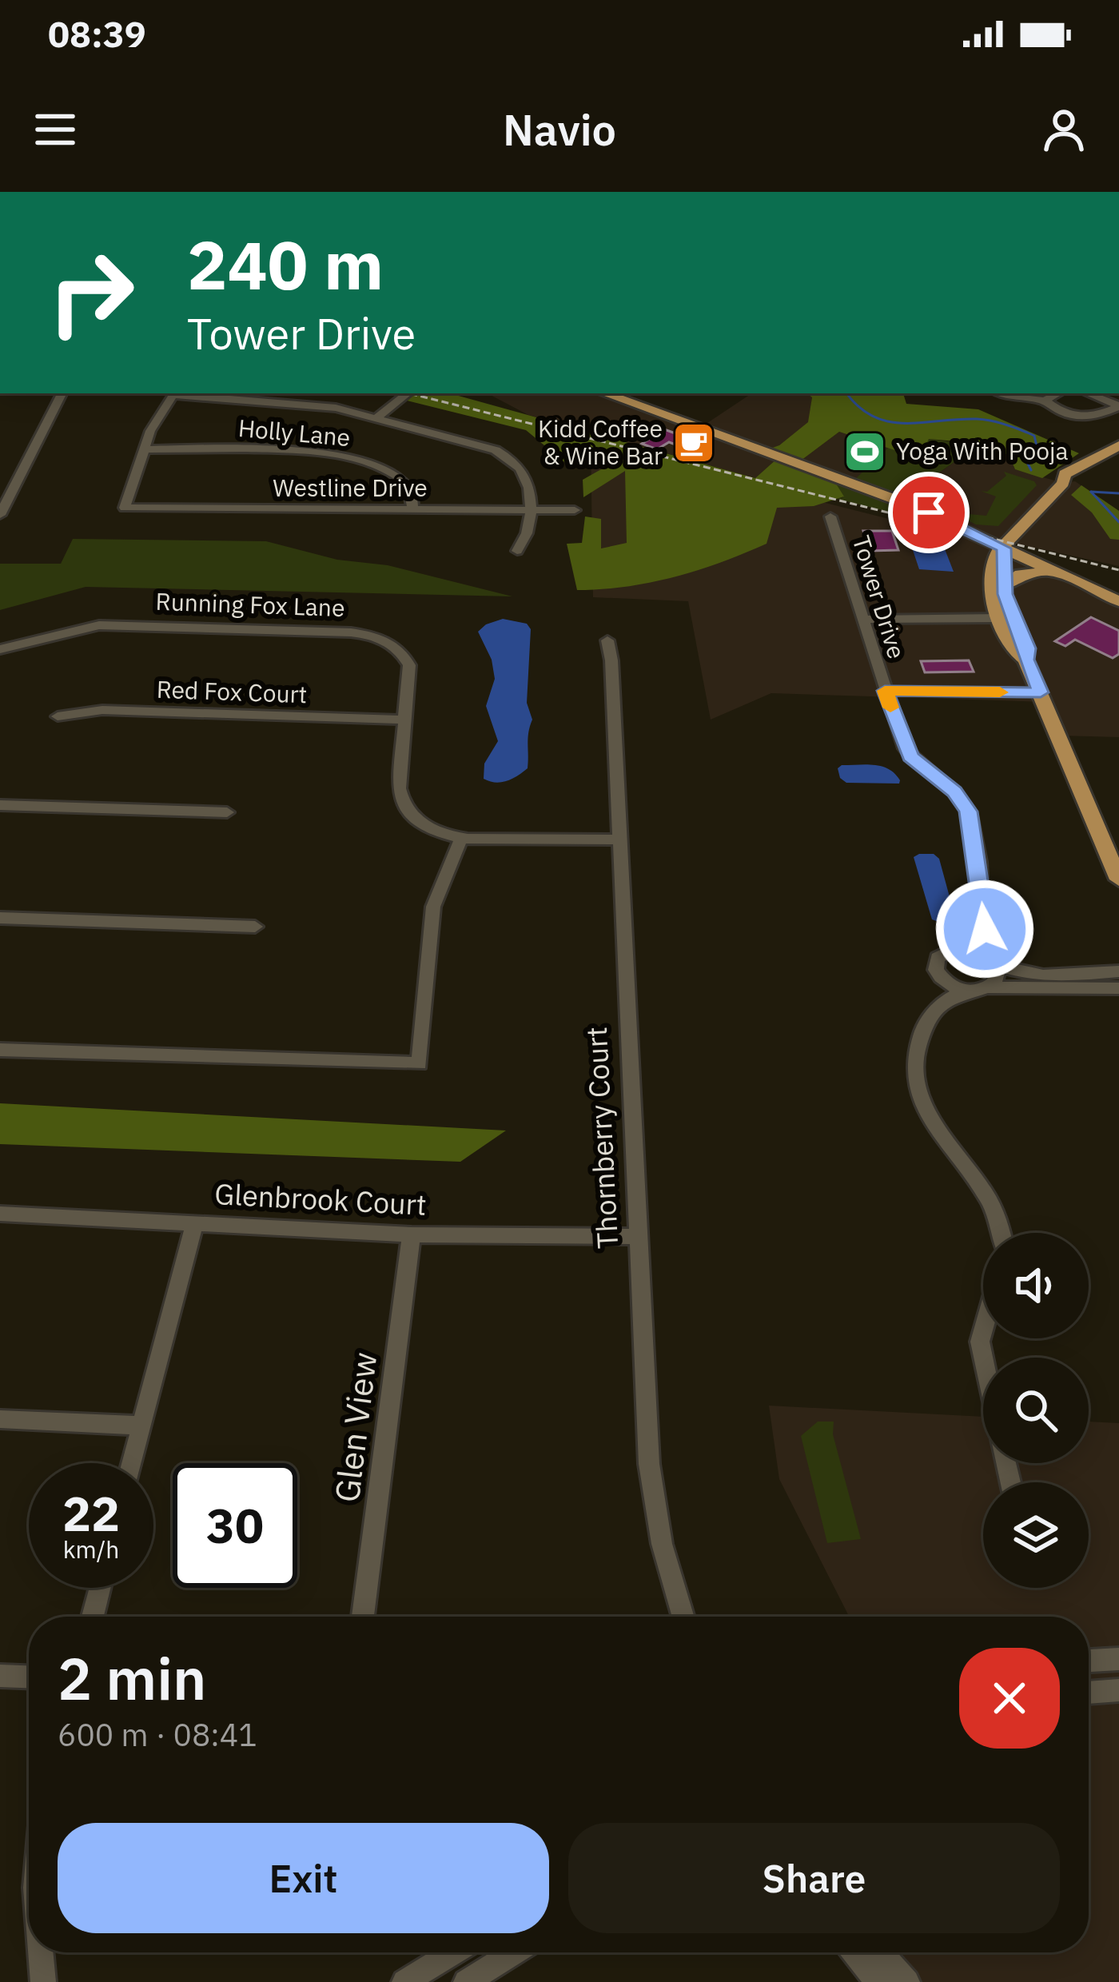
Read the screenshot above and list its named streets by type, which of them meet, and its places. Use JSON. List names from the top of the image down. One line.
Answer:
{"streets":{"street":["Holly Lane","Westline Drive","Tower Drive","Running Fox Lane","Red Fox Court","Thornberry Court","Glenbrook Court","Glen View"]},"crossings":[["Holly Lane","Westline Drive"],["Running Fox Lane","Red Fox Court"],["Running Fox Lane","Thornberry Court"],["Thornberry Court","Glenbrook Court"],["Glenbrook Court","Glen View"]],"places":{"cafe":["Kidd Coffee & Wine Bar"],"sports":["Yoga With Pooja"]},"page":{"status":"08:39","header":"Navio","turn":["240 m","Tower Drive"],"speed":"22 km/h","limit":"30","heading":["2 min","600 m · 08:41"],"buttons":["Exit","Share"]}}
